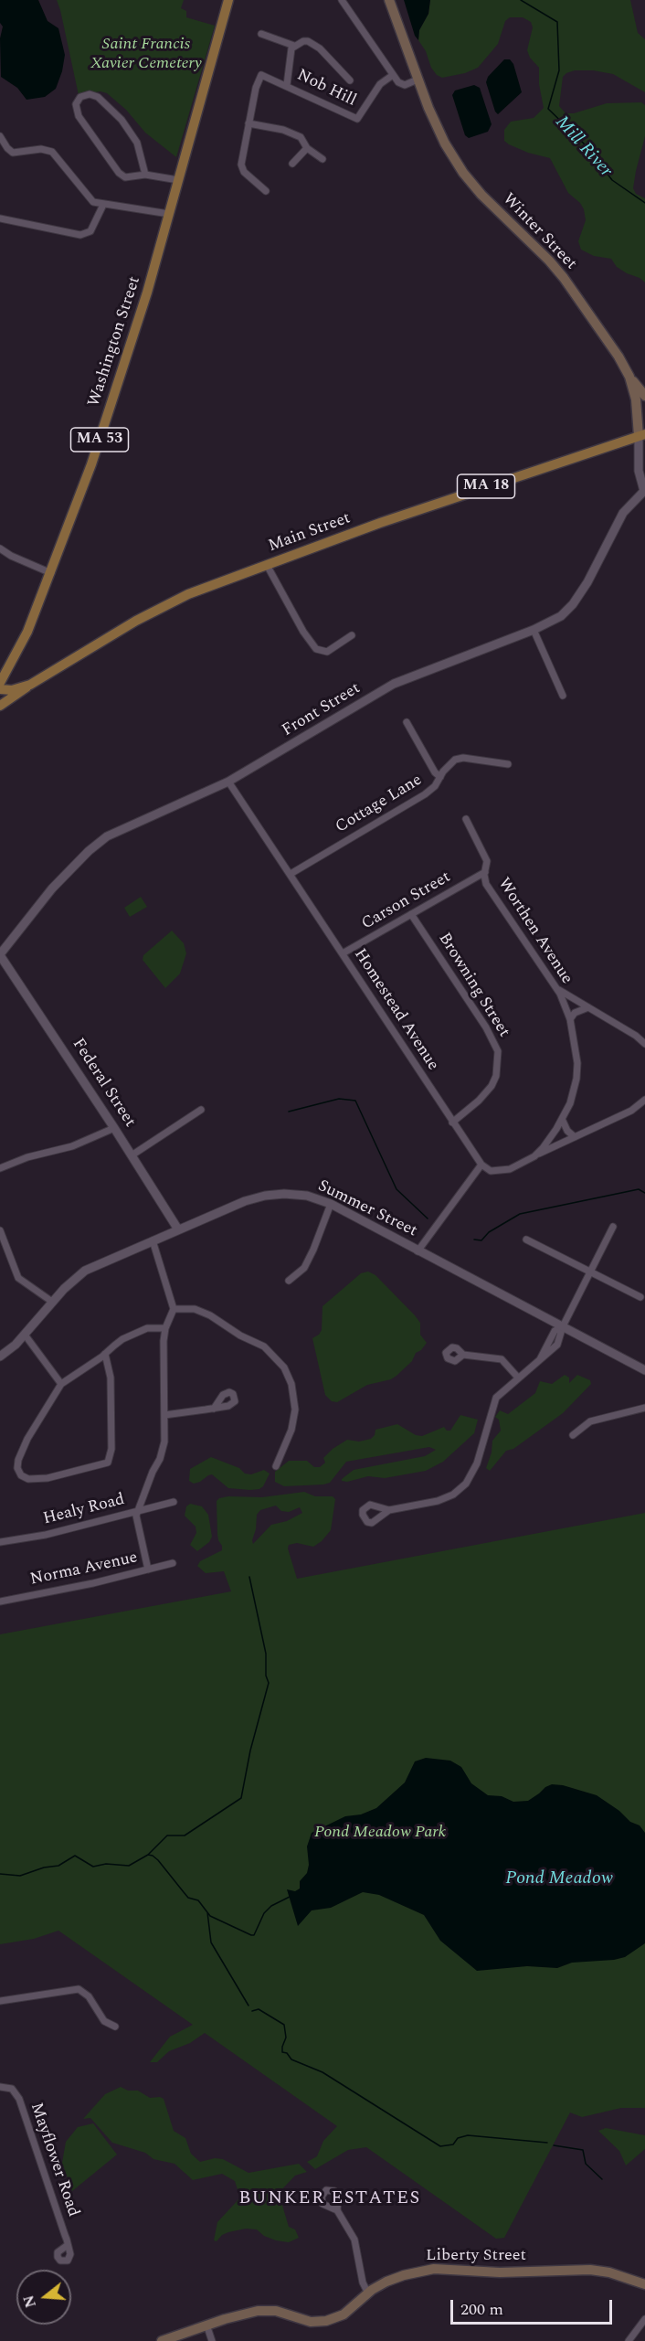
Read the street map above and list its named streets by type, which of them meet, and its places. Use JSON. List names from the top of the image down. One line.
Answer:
{"streets":{"main road":["Winter Street","Washington Street","MA 53","MA 18","Main Street","Liberty Street"],"street":["Nob Hill","Front Street","Cottage Lane","Carson Street","Worthen Avenue","Browning Street","Homestead Avenue","Federal Street","Summer Street","Healy Road","Norma Avenue","Mayflower Road"]},"crossings":[["Winter Street","Main Street"],["Winter Street","Front Street"],["MA 18","Main Street"],["Front Street","Homestead Avenue"],["Front Street","Federal Street"],["Cottage Lane","Homestead Avenue"],["Carson Street","Worthen Avenue"],["Carson Street","Browning Street"],["Carson Street","Homestead Avenue"],["Worthen Avenue","Homestead Avenue"],["Browning Street","Homestead Avenue"],["Federal Street","Summer Street"]],"districts":["BUNKER ESTATES"],"water":["Mill River","Pond Meadow"],"parks":["Saint Francis Xavier Cemetery","Pond Meadow Park"],"scale_bar":"200 m","north":"left"}
